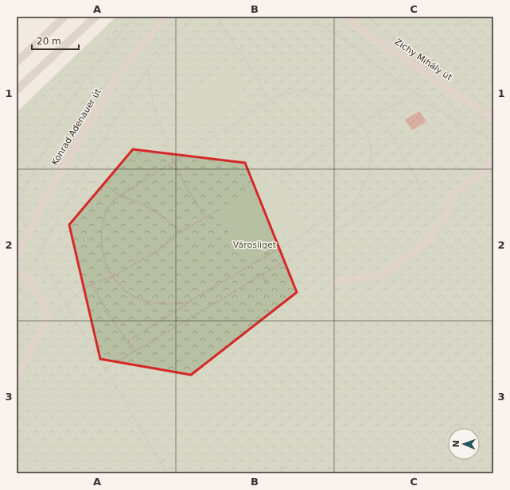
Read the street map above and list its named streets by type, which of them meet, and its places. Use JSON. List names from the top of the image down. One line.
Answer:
{"streets":{"street":["Zichy Mihály út","Konrad Adenauer út"]},"parks":["Városliget"],"scale_bar":"20 m","north":"left","grid":{"columns":["A","B","C"],"rows":["1","2","3"]}}
